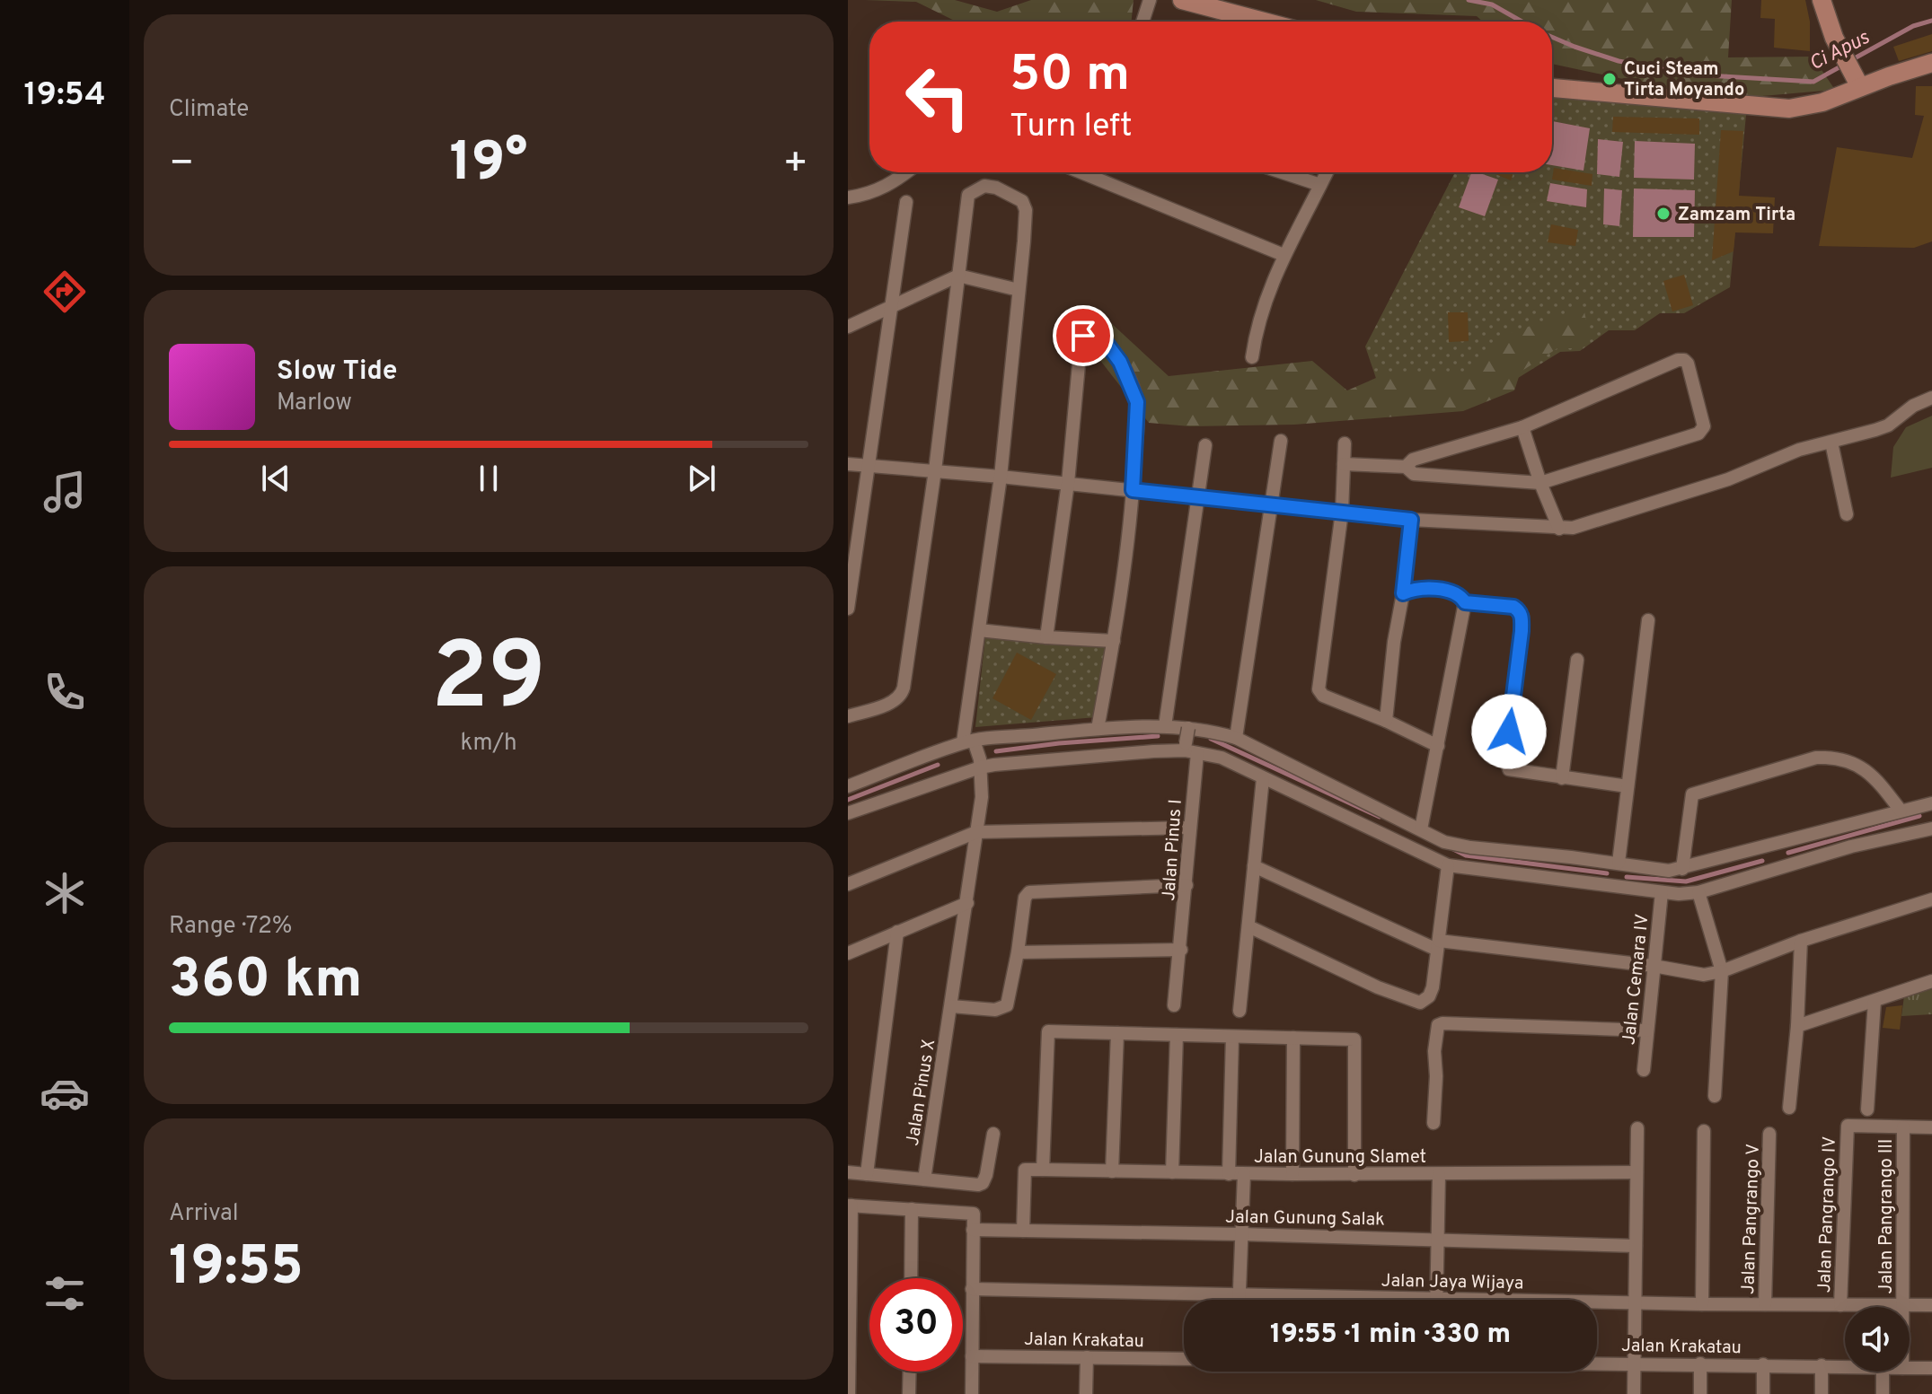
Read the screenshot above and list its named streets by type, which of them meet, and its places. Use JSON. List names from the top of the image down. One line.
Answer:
{"streets":{"street":["Jalan Pinus I","Jalan Cemara IV","Jalan Pinus X","Jalan Gunung Slamet","Jalan Pangrango IV","Jalan Pangrango III","Jalan Gunung Salak","Jalan Pangrango V","Jalan Jaya Wijaya","Jalan Krakatau"]},"crossings":[["Jalan Pangrango IV","Jalan Pangrango III"],["Jalan Pangrango IV","Jalan Jaya Wijaya"],["Jalan Pangrango III","Jalan Jaya Wijaya"],["Jalan Pangrango V","Jalan Jaya Wijaya"]],"water":["Ci Apus"],"places":["Cuci Steam Tirta Moyando","Zamzam Tirta"],"page":{"tabs":"19:54","tile":["Climate",["29","km/h"],["Range · 72%","360 km"],["Arrival","19:55"]],"turn":["50 m","Turn left"],"heat":["−","19°","+"],"song":["Slow Tide","Marlow"],"limit":"30","trip":"19:55 · 1 min · 330 m"}}
